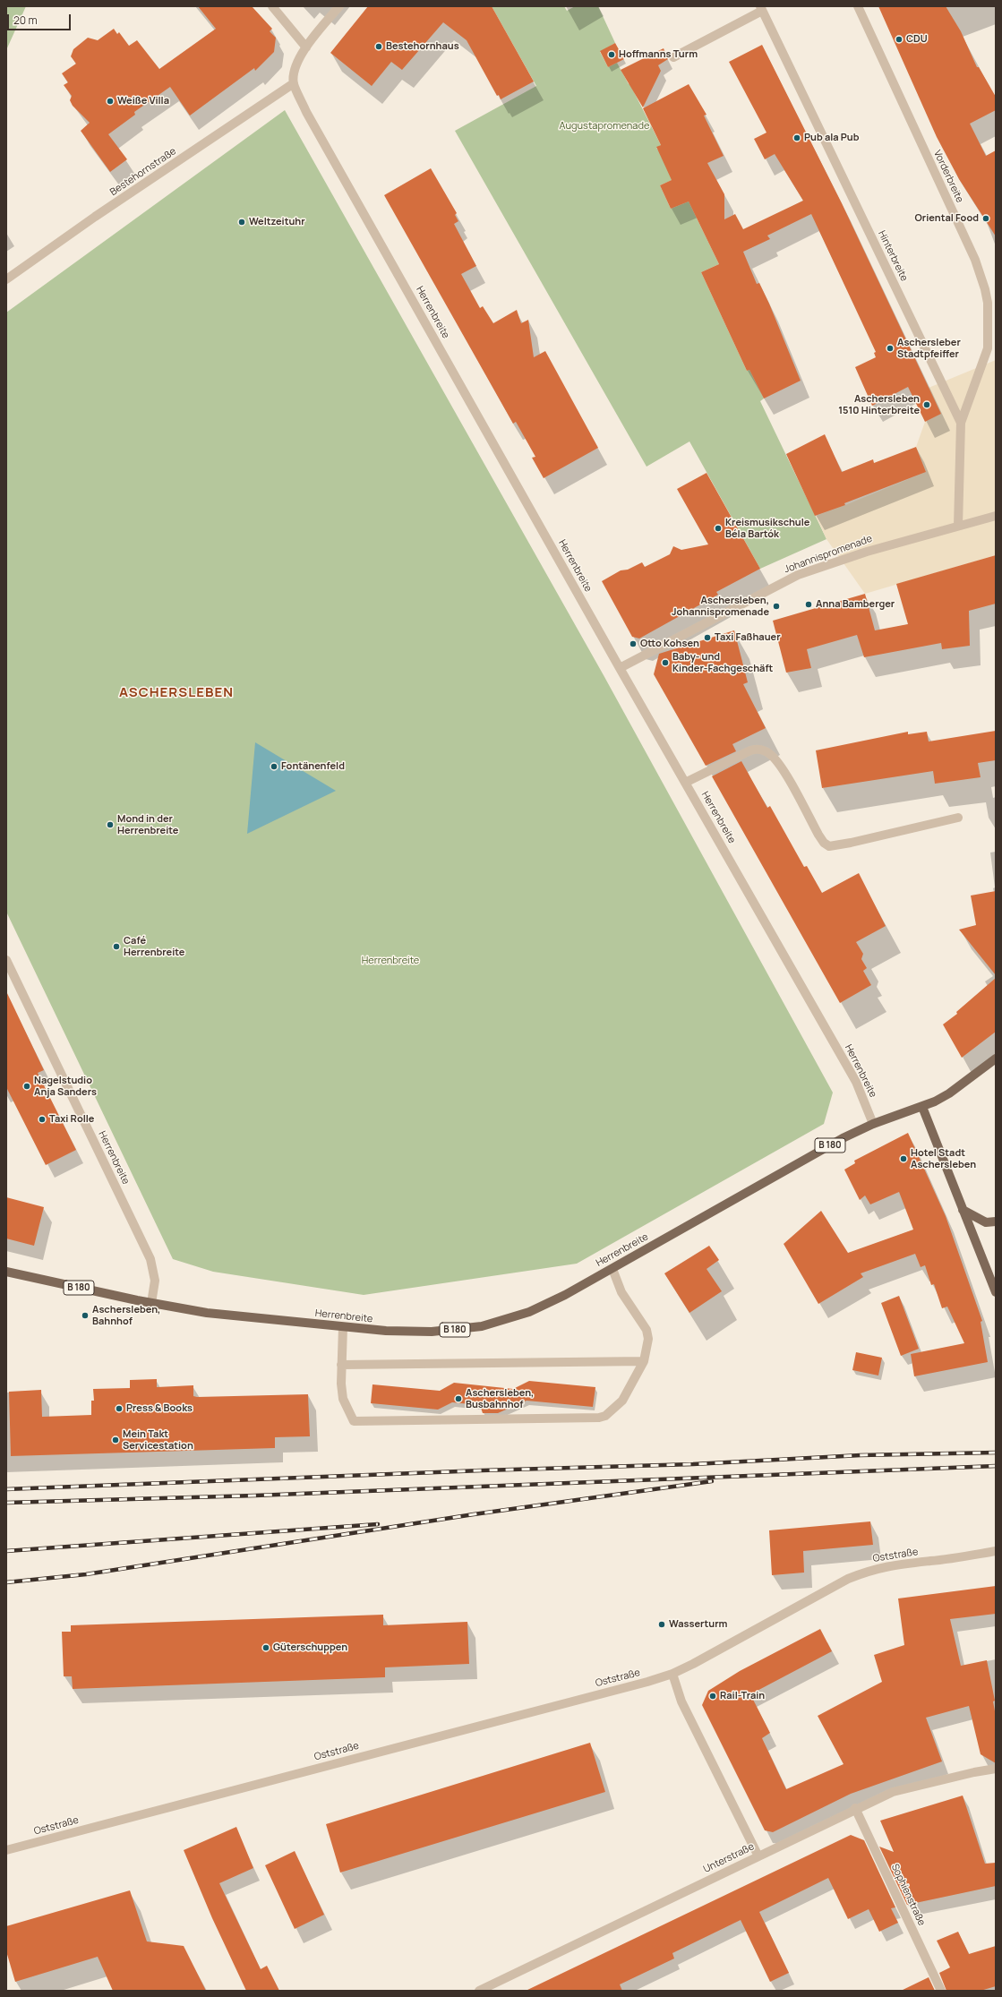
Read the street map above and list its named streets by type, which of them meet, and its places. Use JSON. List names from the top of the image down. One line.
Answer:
{"streets":{"main road":["Herrenbreite","B 180"],"street":["Bestehornstraße","Vorderbreite","Hinterbreite","Johannispromenade","Oststraße","Unterstraße","Sophienstraße"]},"crossings":[["Bestehornstraße","Herrenbreite"],["Vorderbreite","Hinterbreite"],["Hinterbreite","Johannispromenade"],["Herrenbreite","Johannispromenade"],["Herrenbreite","B 180"],["Unterstraße","Sophienstraße"]],"districts":["ASCHERSLEBEN"],"parks":["Augustapromenade","Herrenbreite"],"places":["CDU","Bestehornhaus","Hoffmanns Turm","Weiße Villa","Pub ala Pub","Oriental Food","Weltzeituhr","Aschersleber Stadtpfeiffer","Aschersleben 1510 Hinterbreite","Kreismusikschule Béla Bartók","Anna Bamberger","Aschersleben, Johannispromenade","Taxi Faßhauer","Otto Kohsen","Baby- und Kinder-Fachgeschäft","Fontänenfeld","Mond in der Herrenbreite","Café Herrenbreite","Nagelstudio Anja Sanders","Taxi Rolle","Hotel Stadt Aschersleben","Aschersleben, Bahnhof","Aschersleben, Busbahnhof","Press & Books","Mein Takt Servicestation","Wasserturm","Güterschuppen","Rail-Train"],"scale_bar":"20 m"}
